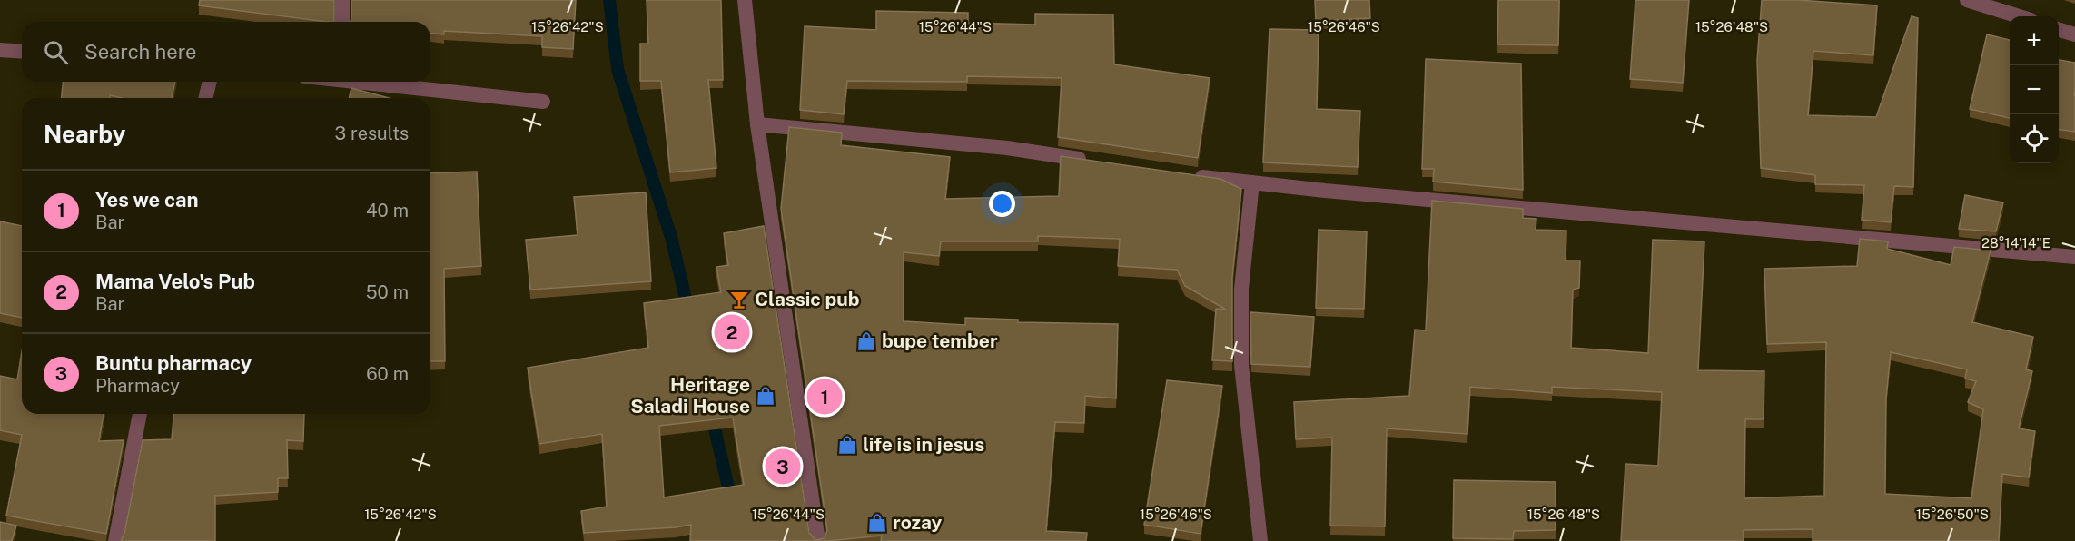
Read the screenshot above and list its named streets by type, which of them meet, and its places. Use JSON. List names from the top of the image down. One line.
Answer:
{"places":{"bar":["Classic pub"],"shop":["bupe tember","Heritage Saladi House","life is in jesus","rozay"]},"page":{"map_buttons":["+","−"],"search":"Search here","heading":["Nearby","3 results"],"list":[{"mark":"1","name":"Yes we can","note":"Bar","value":"40 m"},{"mark":"2","name":"Mama Velo's Pub","note":"Bar","value":"50 m"},{"mark":"3","name":"Buntu pharmacy","note":"Pharmacy","value":"60 m"}],"pins":["2","1","3"]},"coordinates":["15°26'42\"S","15°26'44\"S","15°26'46\"S","15°26'48\"S","28°14'14\"E","15°26'50\"S"]}
